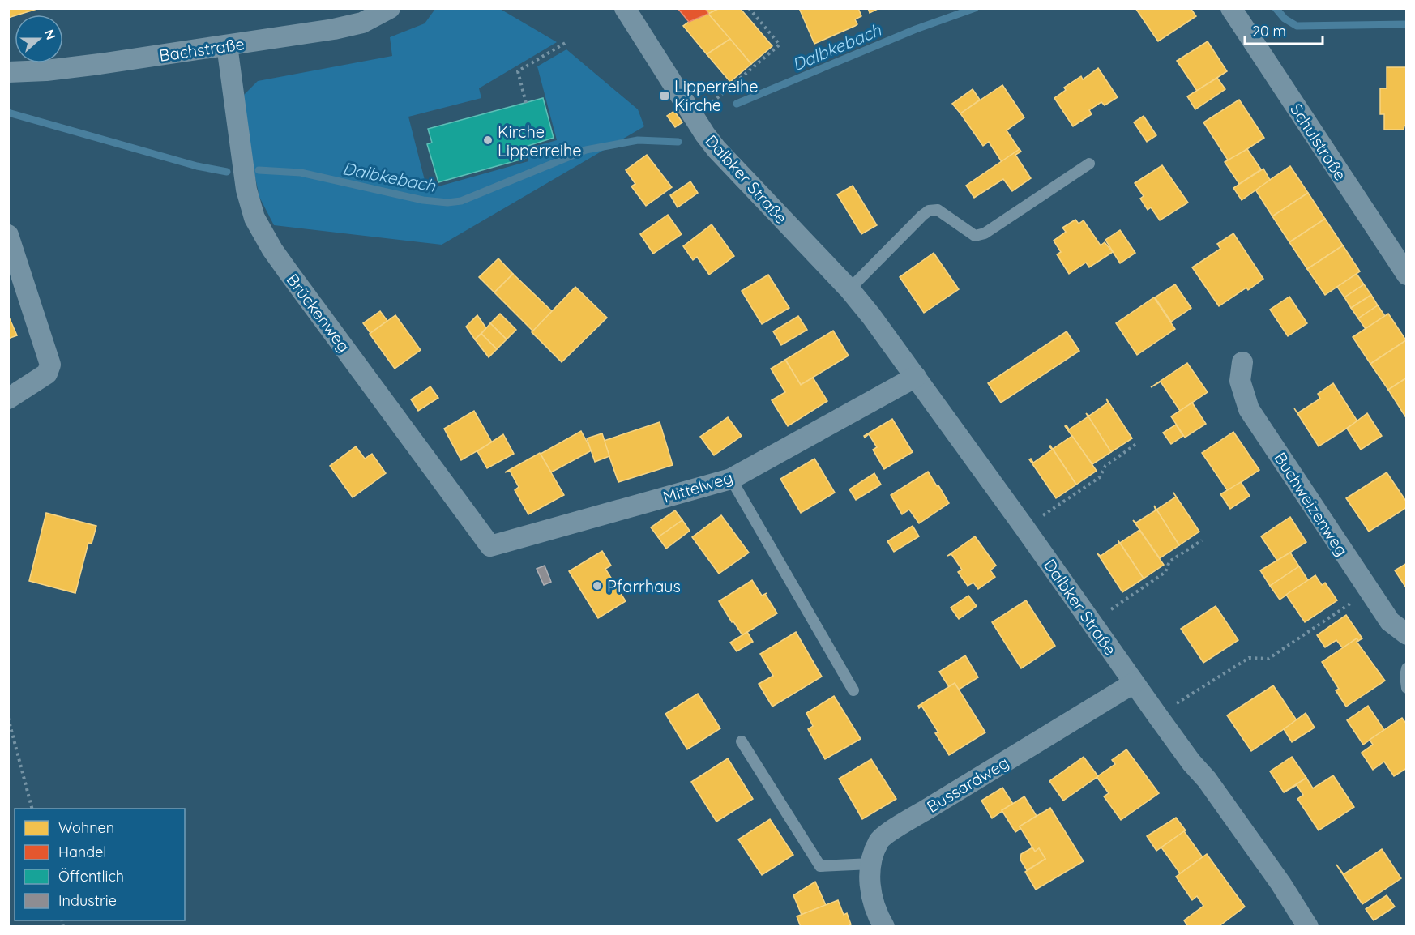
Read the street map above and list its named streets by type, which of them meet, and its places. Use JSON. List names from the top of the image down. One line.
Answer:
{"streets":{"street":["Bachstraße","Schulstraße","Dalbker Straße","Brückenweg","Mittelweg","Buchweizenweg","Bussardweg"]},"crossings":[["Bachstraße","Brückenweg"],["Dalbker Straße","Mittelweg"],["Dalbker Straße","Bussardweg"],["Brückenweg","Mittelweg"]],"water":["Dalbkebach"],"places":{"transit":["Lipperreihe Kirche"],"other":["Kirche Lipperreihe","Pfarrhaus"]},"legend":["Wohnen","Handel","Öffentlich","Industrie"],"scale_bar":"20 m","north":"right"}
